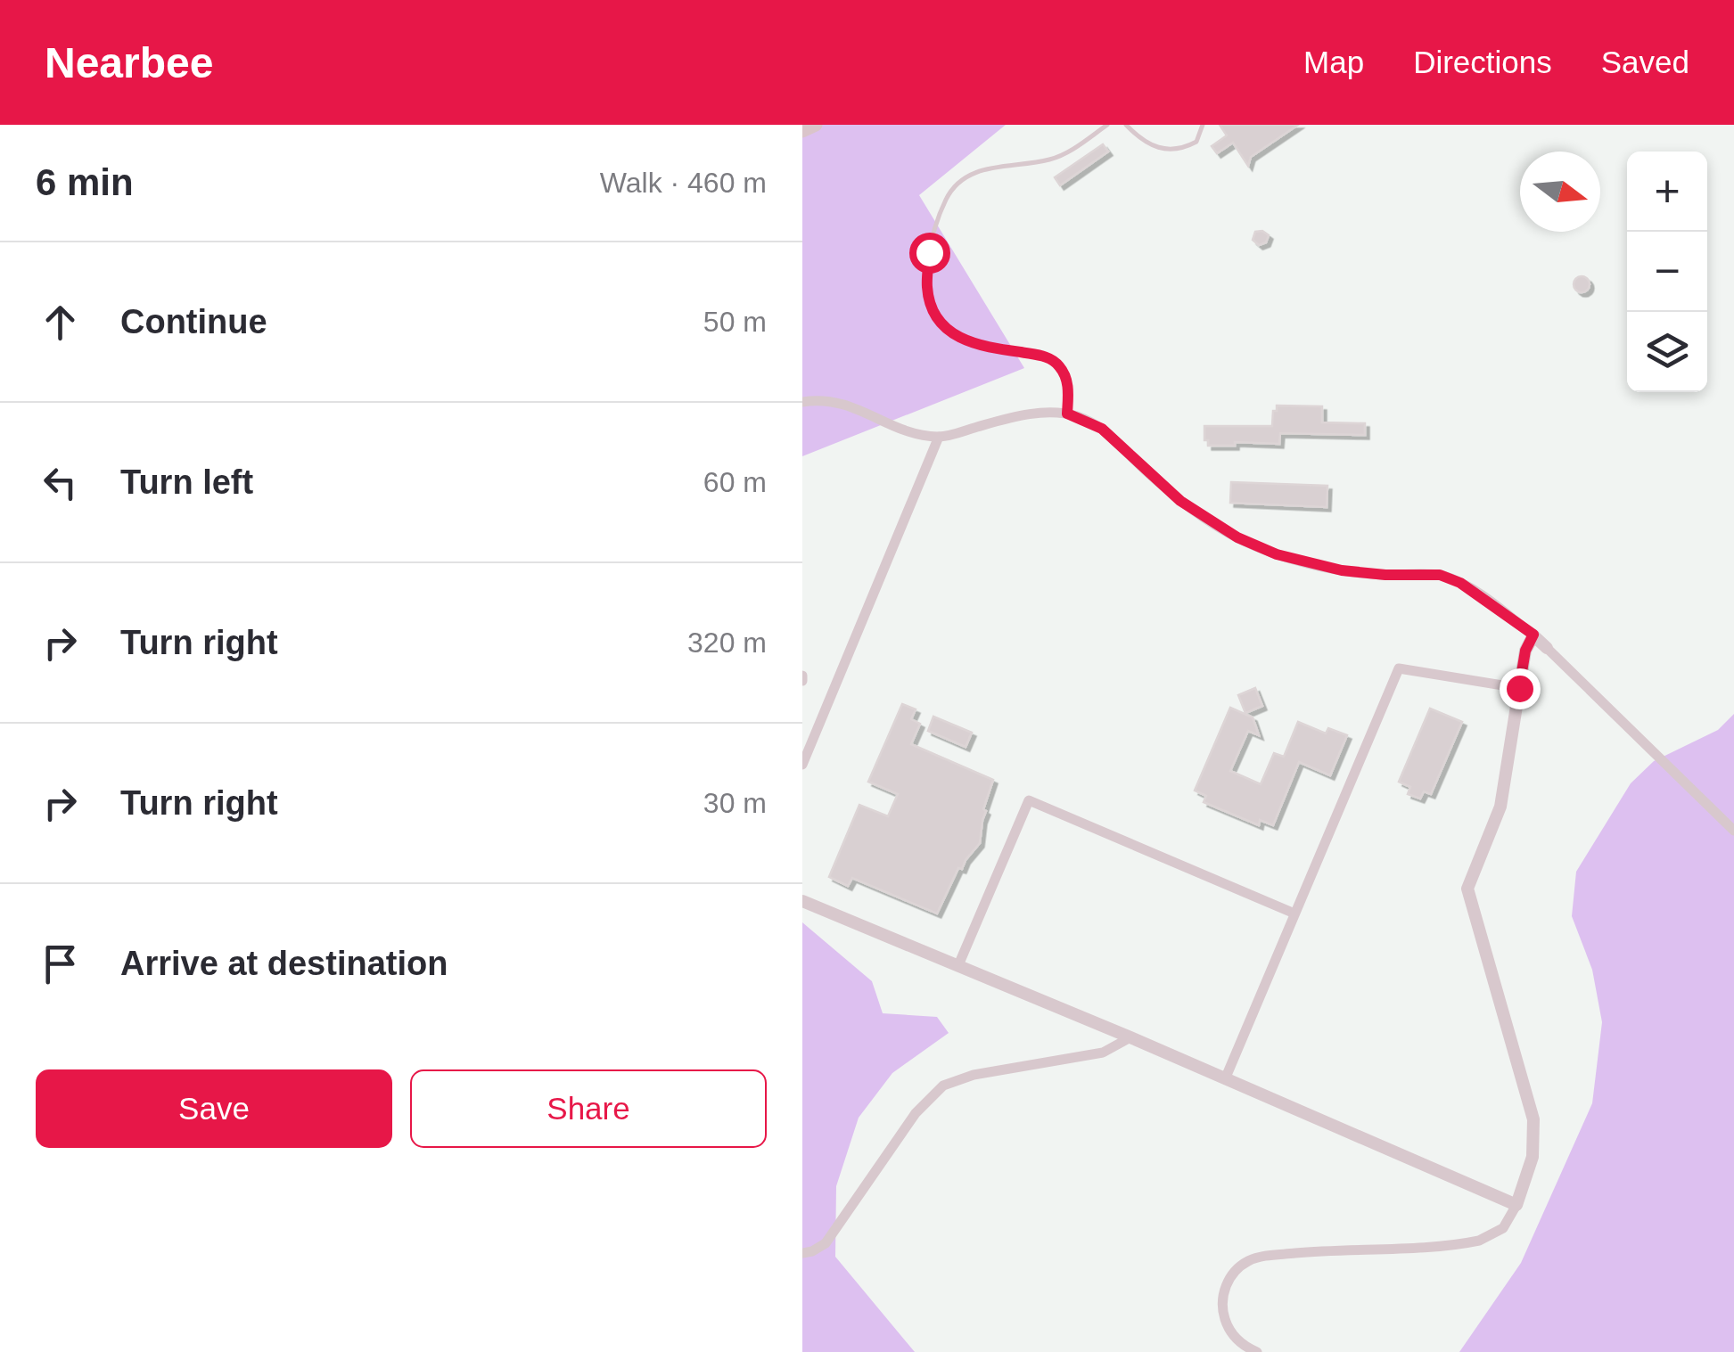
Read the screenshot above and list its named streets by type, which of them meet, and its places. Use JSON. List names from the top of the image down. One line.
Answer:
{"north":"right","page":{"header":"Nearbee","nav":["Map","Directions","Saved"],"heading":["6 min","Walk · 460 m"],"map_buttons":["+","−"],"list":[["Continue","50 m"],["Turn left","60 m"],["Turn right","320 m"],["Turn right","30 m"],"Arrive at destination"],"buttons":["Save","Share"]}}
